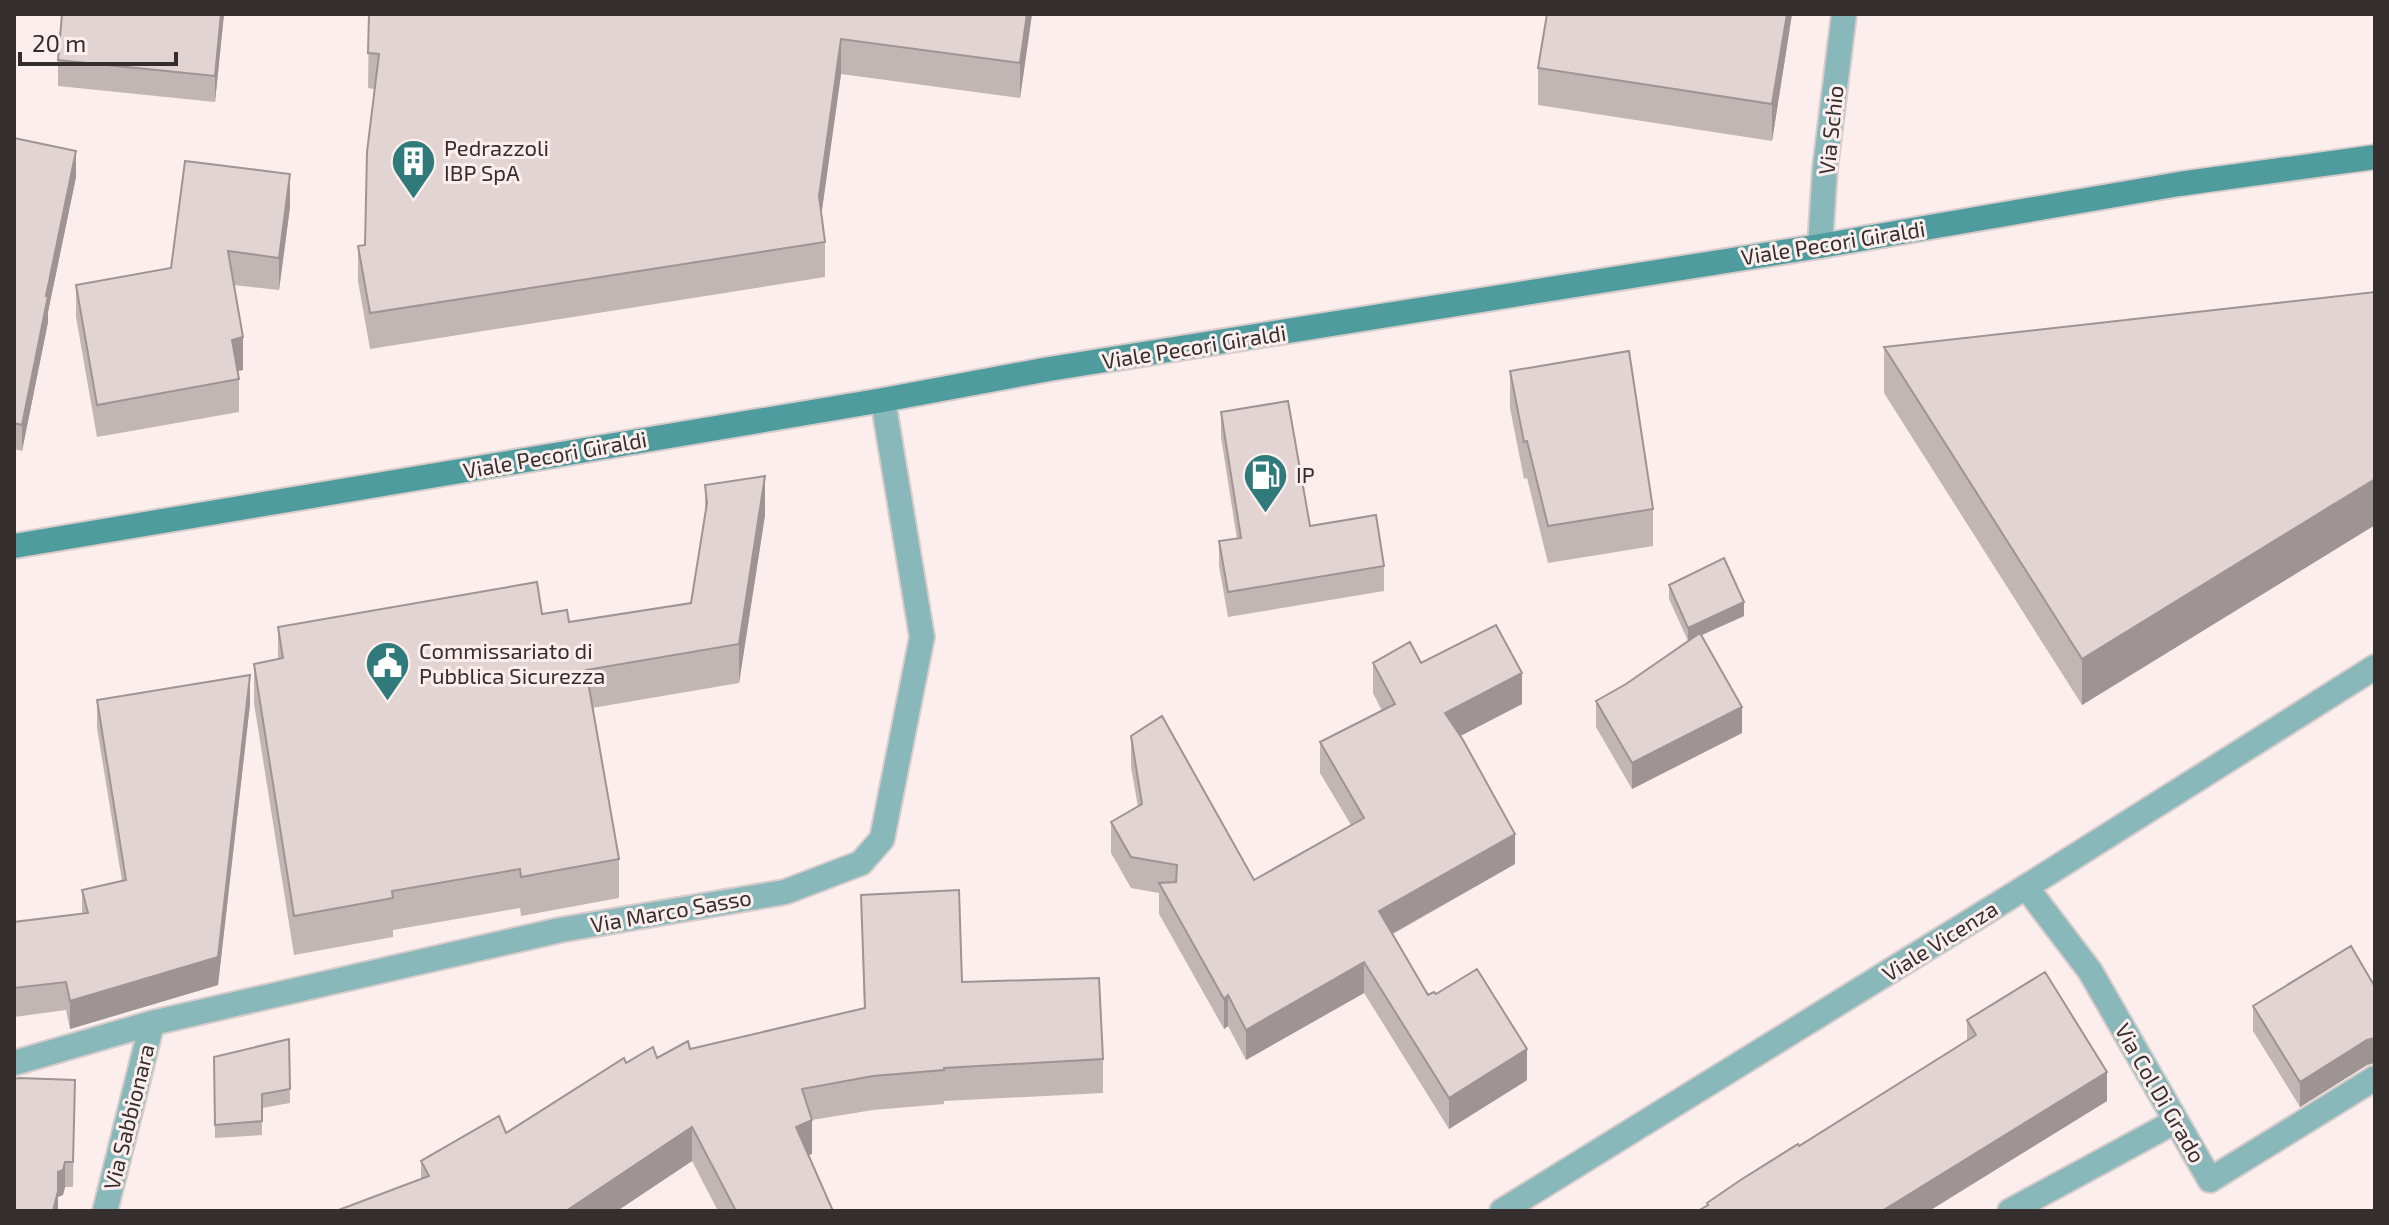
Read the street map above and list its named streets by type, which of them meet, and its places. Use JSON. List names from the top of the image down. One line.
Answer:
{"streets":{"main road":["Viale Pecori Giraldi"],"street":["Via Schio","Via Marco Sasso","Viale Vicenza","Via Col Di Grado","Via Sabbionara"]},"crossings":[["Via Schio","Viale Pecori Giraldi"],["Viale Pecori Giraldi","Via Marco Sasso"],["Via Marco Sasso","Via Sabbionara"],["Viale Vicenza","Via Col Di Grado"]],"places":{"building":["Pedrazzoli IBP SpA"],"fuel station":["IP"],"public building":["Commissariato di Pubblica Sicurezza"]},"scale_bar":"20 m"}
